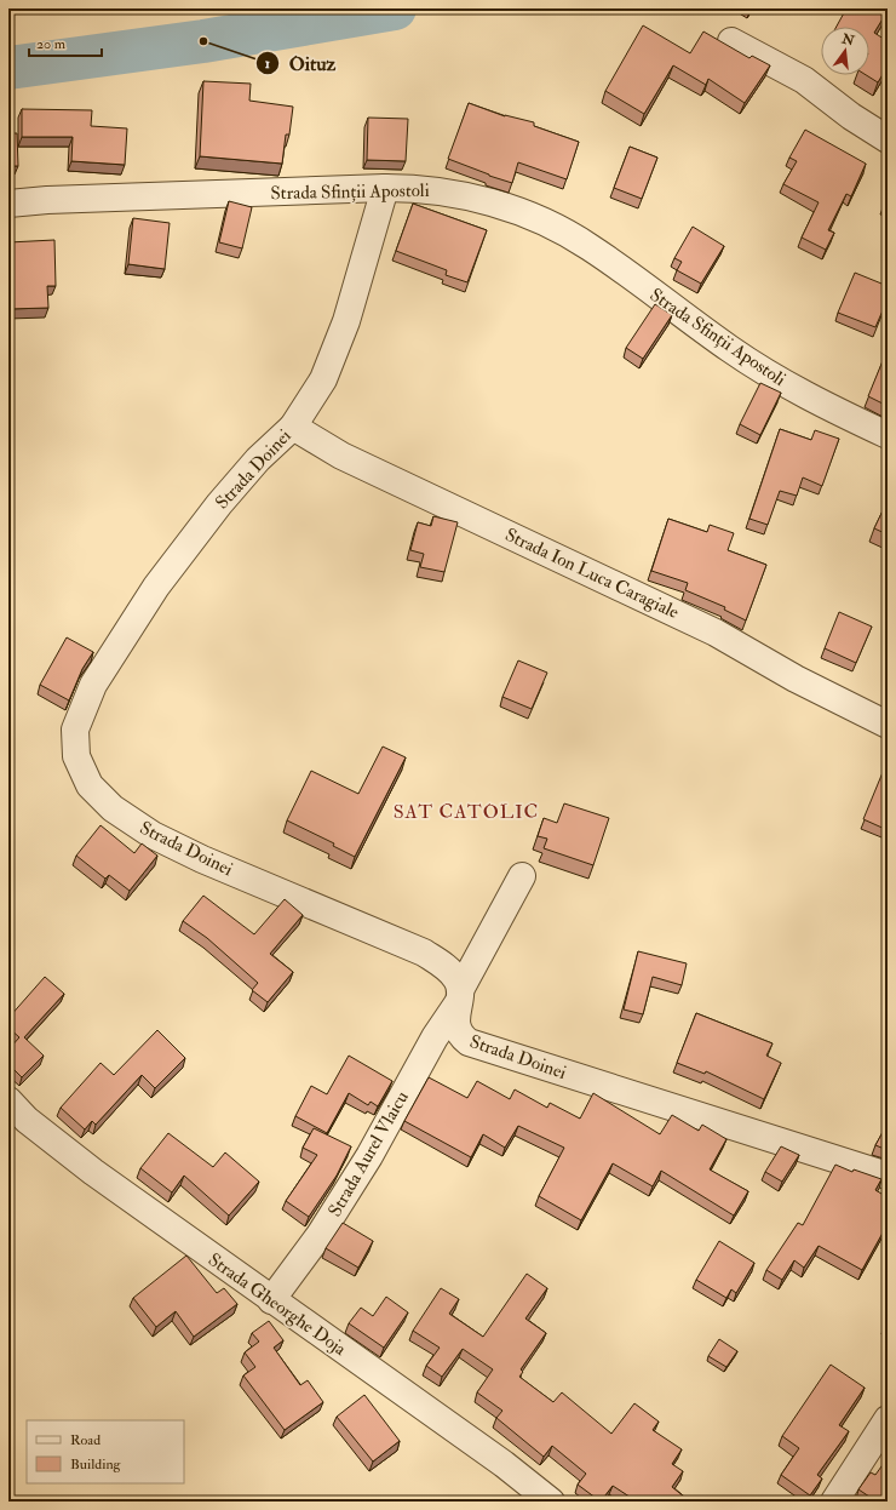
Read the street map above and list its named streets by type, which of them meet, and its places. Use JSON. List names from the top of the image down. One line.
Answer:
{"streets":{"street":["Strada Sfinții Apostoli","Strada Doinei","Strada Ion Luca Caragiale","Strada Aurel Vlaicu","Strada Gheorghe Doja"]},"crossings":[["Strada Sfinții Apostoli","Strada Doinei"],["Strada Doinei","Strada Ion Luca Caragiale"],["Strada Doinei","Strada Aurel Vlaicu"],["Strada Aurel Vlaicu","Strada Gheorghe Doja"]],"districts":["SAT CATOLIC"],"places":["Oituz"],"legend":["Road","Building"],"scale_bar":"20 m","north":"top"}
